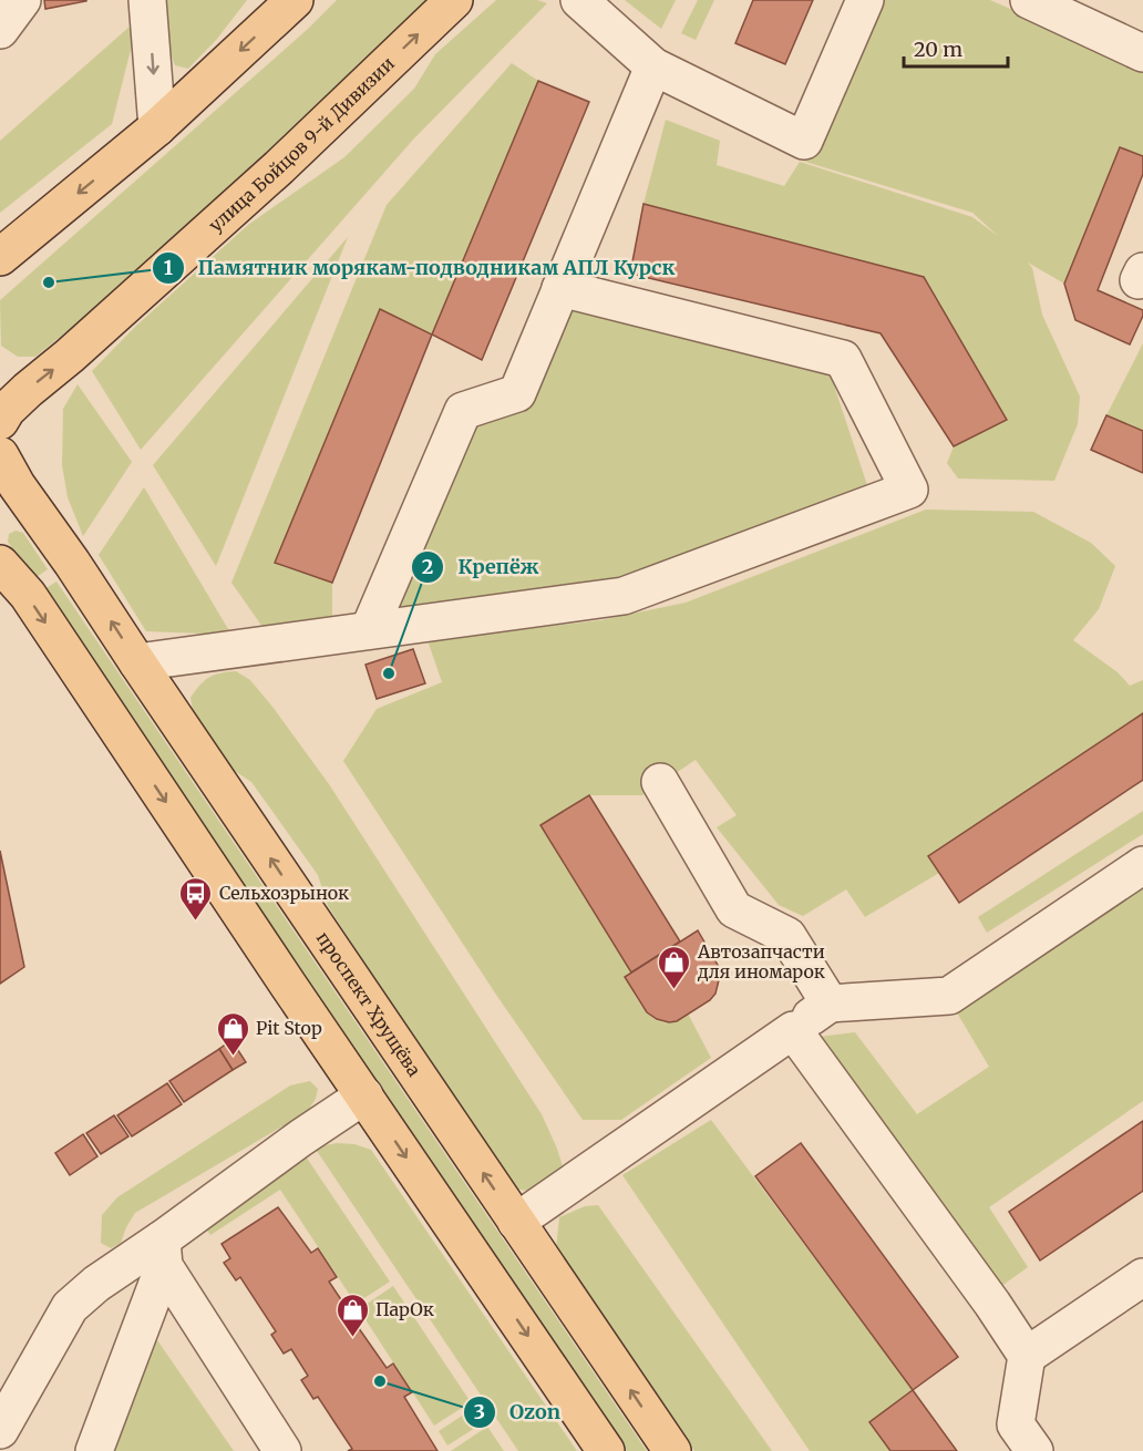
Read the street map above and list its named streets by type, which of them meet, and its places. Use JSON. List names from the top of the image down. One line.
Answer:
{"streets":{"main road":["улица Бойцов 9-й Дивизии","проспект Хрущёва"]},"places":{"other":["Памятник морякам-подводникам АПЛ Курск","Крепёж","Ozon"],"bus stop":["Сельхозрынок"],"shop":["Автозапчасти для иномарок","Pit Stop","ПарОк"]},"scale_bar":"20 m"}
